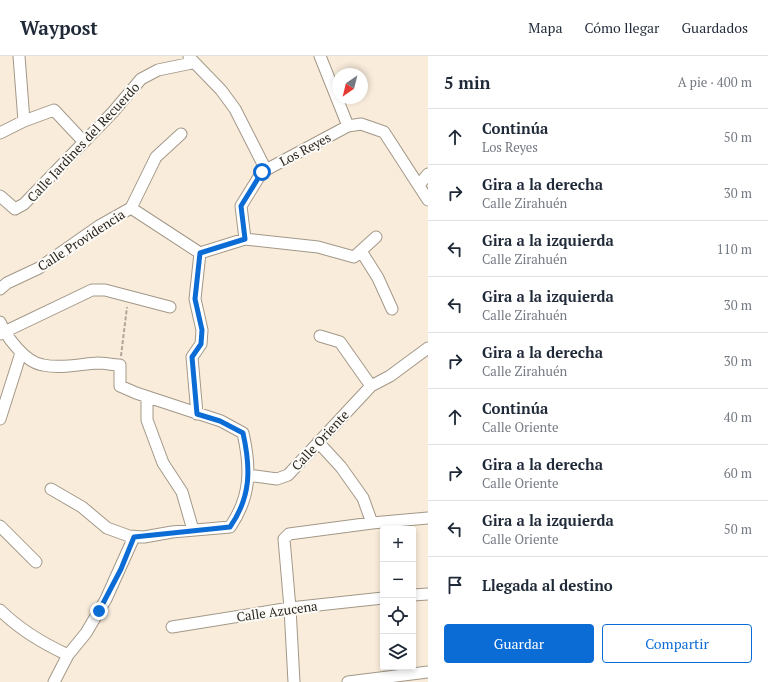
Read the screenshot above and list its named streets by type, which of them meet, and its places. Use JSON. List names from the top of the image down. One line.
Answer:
{"streets":{"street":["Calle Jardines del Recuerdo","Los Reyes","Calle Providencia","Calle Oriente","Calle Azucena"]},"north":"bottom left","page":{"header":"Waypost","nav":["Mapa","Cómo llegar","Guardados"],"heading":["5 min","A pie · 400 m"],"list":[["Continúa","Los Reyes","50 m"],["Gira a la derecha","Calle Zirahuén","30 m"],["Gira a la izquierda","Calle Zirahuén","110 m"],["Gira a la izquierda","Calle Zirahuén","30 m"],["Gira a la derecha","Calle Zirahuén","30 m"],["Continúa","Calle Oriente","40 m"],["Gira a la derecha","Calle Oriente","60 m"],["Gira a la izquierda","Calle Oriente","50 m"],"Llegada al destino"],"map_buttons":["+","−"],"buttons":["Guardar","Compartir"]}}
